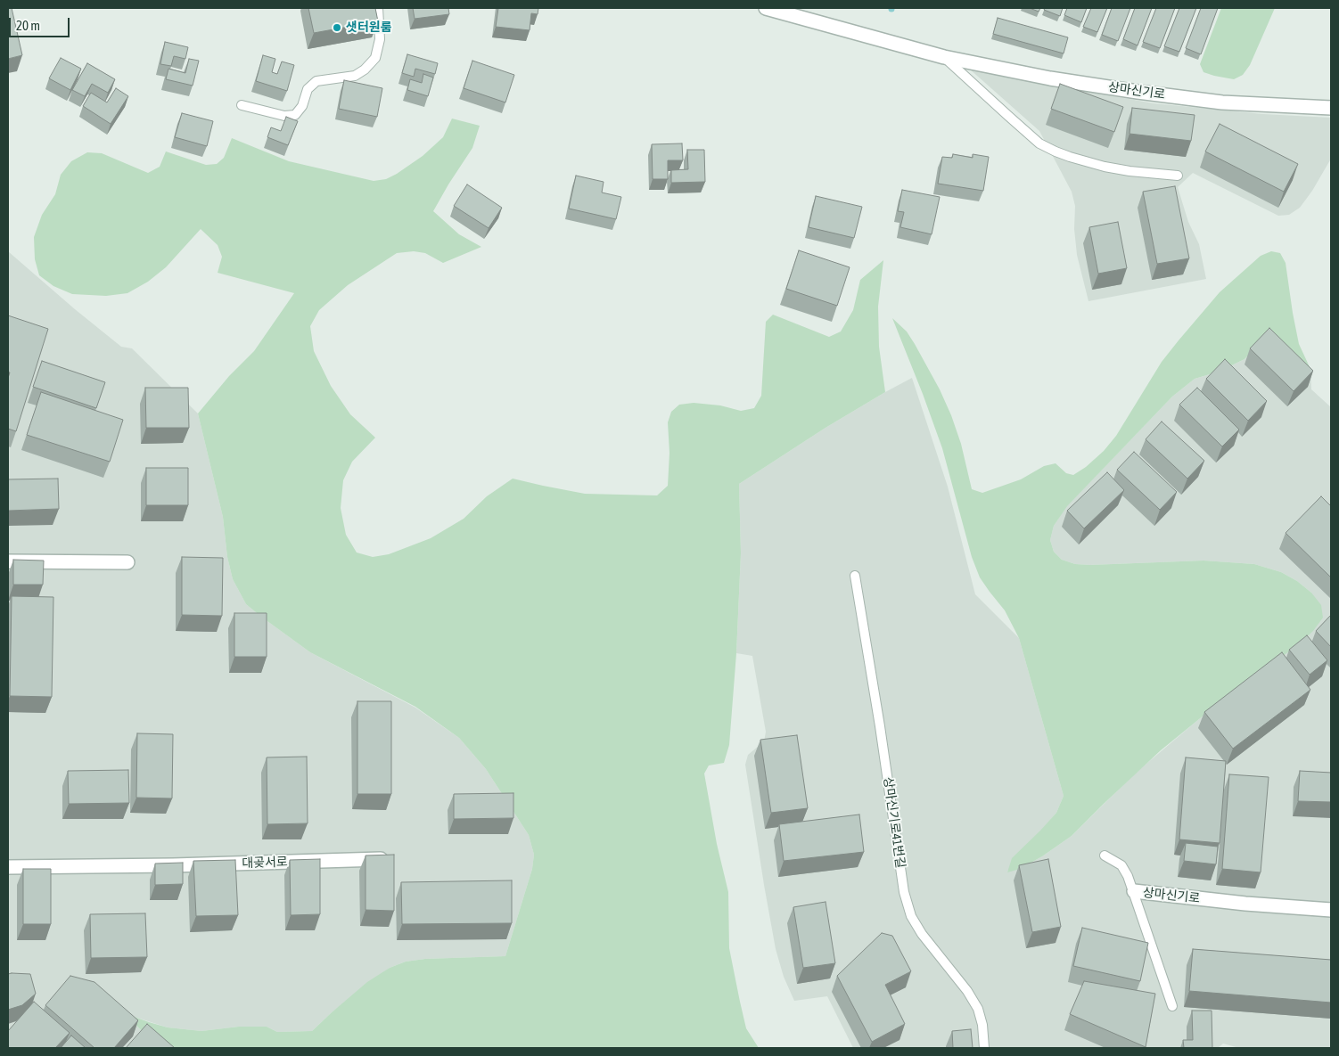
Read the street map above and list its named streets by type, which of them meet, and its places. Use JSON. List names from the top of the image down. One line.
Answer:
{"streets":{"street":["상마신기로","대곶서로"],"lane":["상마신기로41번길"]},"places":["샛터원룸"],"scale_bar":"20 m"}
